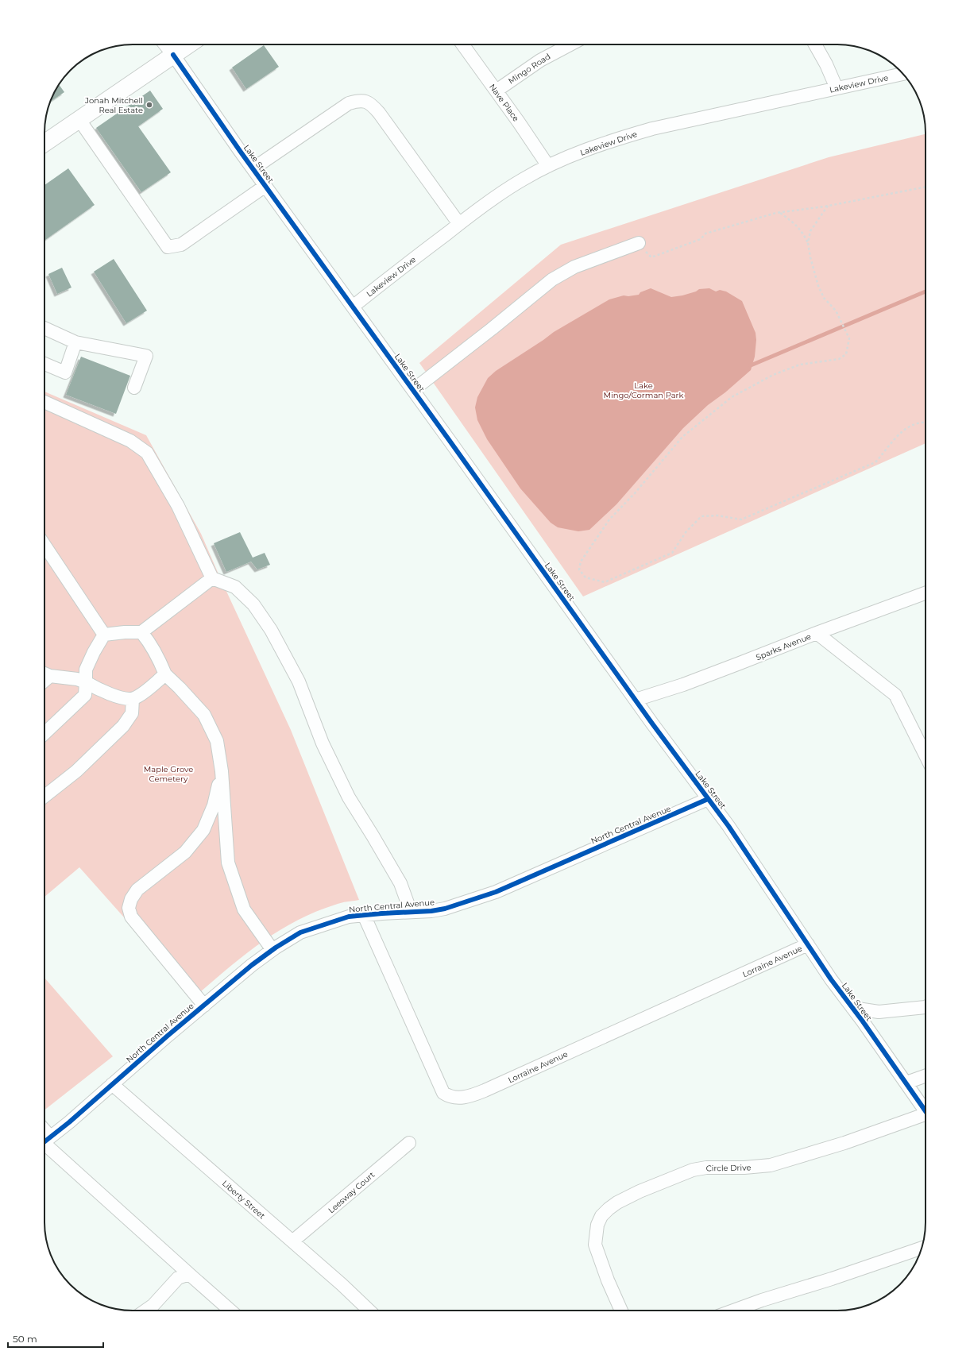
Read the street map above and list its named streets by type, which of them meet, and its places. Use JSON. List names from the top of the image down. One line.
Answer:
{"streets":{"street":["Mingo Road","Lakeview Drive","Nave Place","Lake Street","Sparks Avenue","North Central Avenue","Lorraine Avenue","Circle Drive","Leesway Court","Liberty Street"]},"crossings":[["Mingo Road","Nave Place"],["Lakeview Drive","Nave Place"],["Lakeview Drive","Lake Street"],["Lake Street","Sparks Avenue"],["Lake Street","North Central Avenue"],["Lake Street","Lorraine Avenue"],["North Central Avenue","Lorraine Avenue"],["North Central Avenue","Liberty Street"],["Leesway Court","Liberty Street"]],"parks":["Lake Mingo/Corman Park","Maple Grove Cemetery"],"places":["Jonah Mitchell Real Estate"],"scale_bar":"50 m"}
